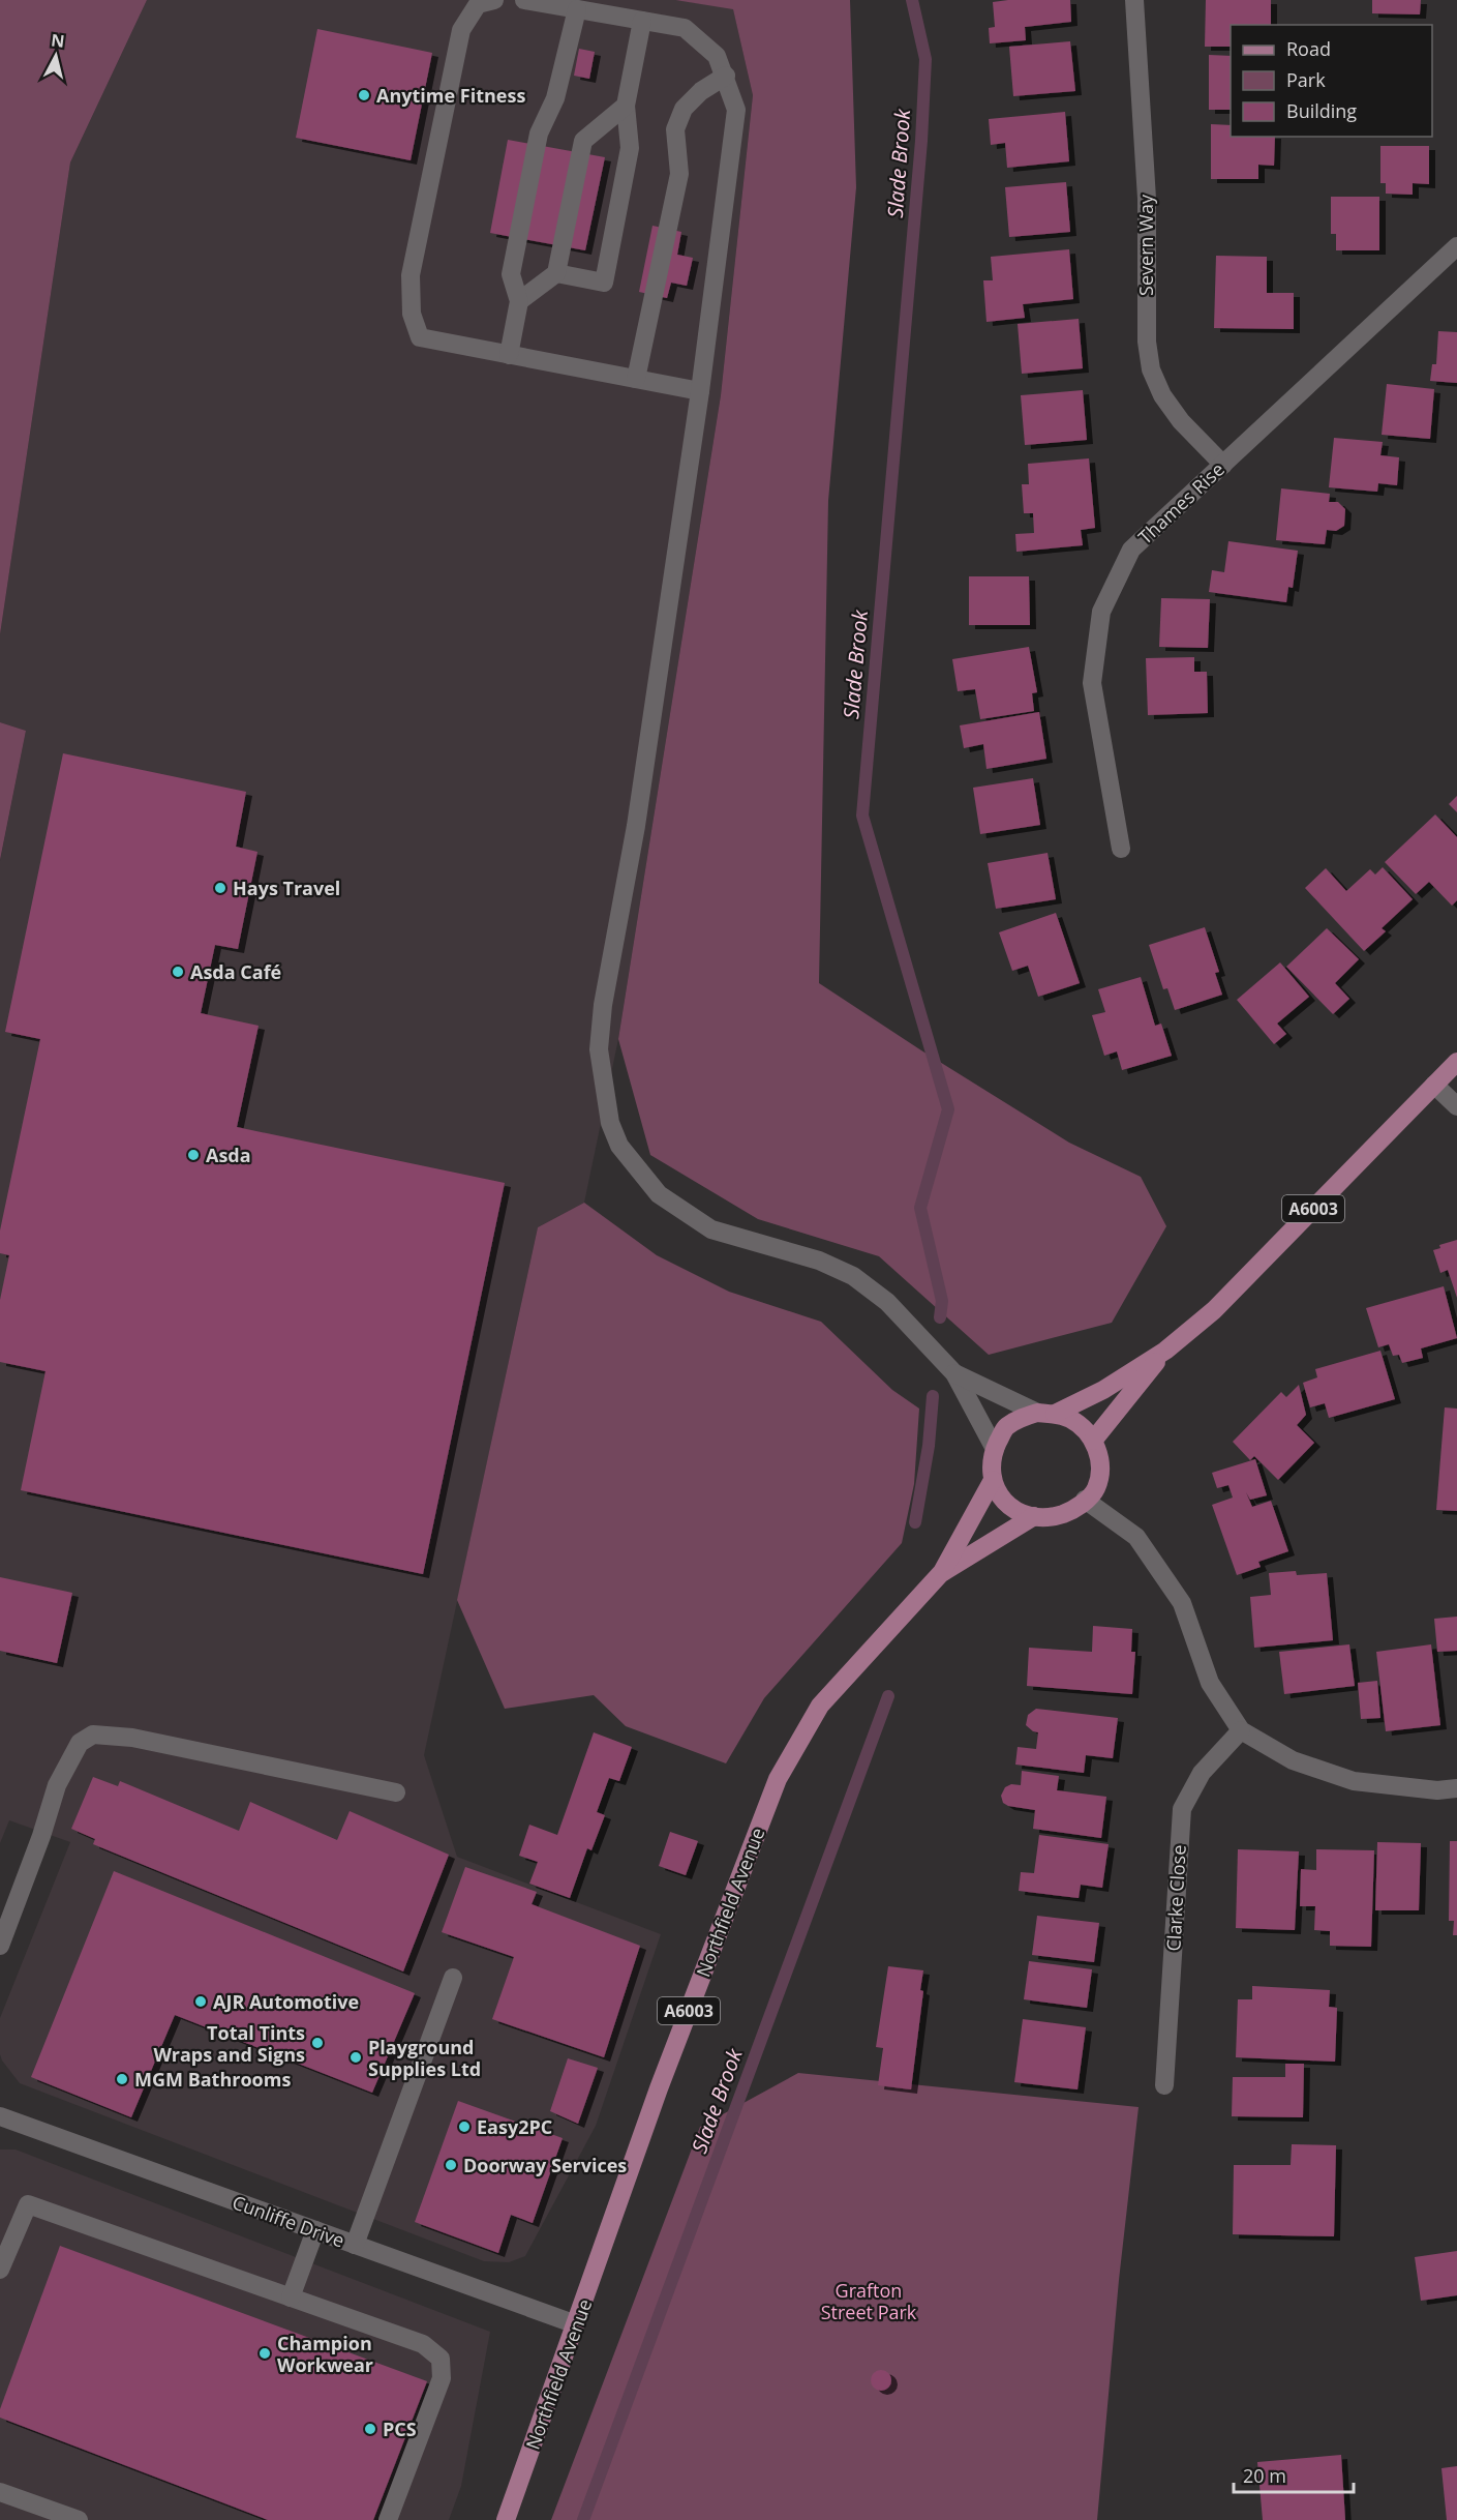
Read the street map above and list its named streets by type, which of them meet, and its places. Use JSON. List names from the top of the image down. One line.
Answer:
{"streets":{"main road":["A6003","Northfield Avenue"],"street":["Severn Way","Thames Rise","Clarke Close","Cunliffe Drive"]},"crossings":[["Severn Way","Thames Rise"],["A6003","Northfield Avenue"],["Northfield Avenue","Cunliffe Drive"]],"water":["Slade Brook"],"parks":["Grafton Street Park"],"places":["Anytime Fitness","Hays Travel","Asda Café","Asda","AJR Automotive","Total Tints Wraps and Signs","Playground Supplies Ltd","MGM Bathrooms","Easy2PC","Doorway Services","Champion Workwear","PCS"],"legend":["Road","Park","Building"],"scale_bar":"20 m","north":"top"}
